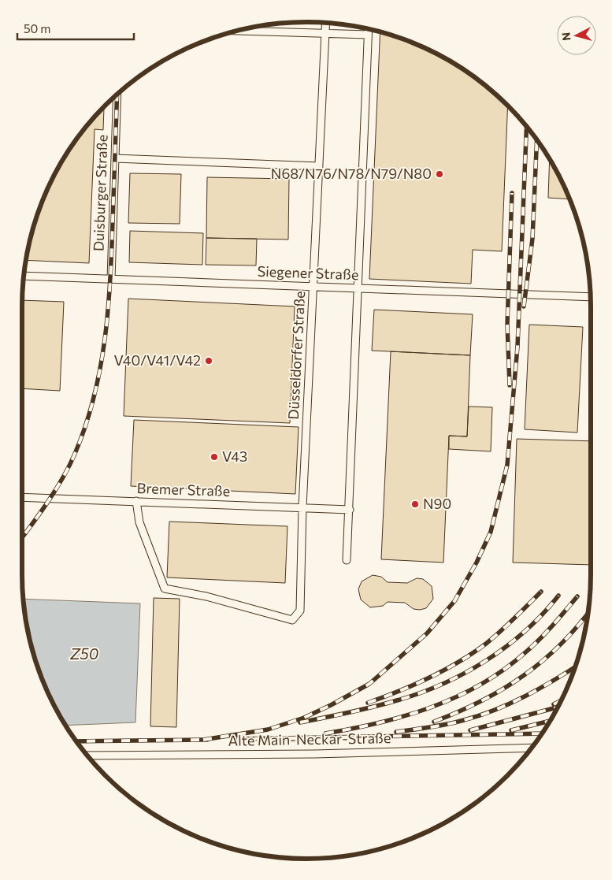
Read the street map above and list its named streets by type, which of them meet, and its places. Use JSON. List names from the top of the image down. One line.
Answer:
{"streets":{"lane":["Duisburger Straße","Siegener Straße","Düsseldorfer Straße","Bremer Straße","Alte Main-Neckar-Straße"]},"crossings":[["Duisburger Straße","Siegener Straße"],["Siegener Straße","Düsseldorfer Straße"],["Düsseldorfer Straße","Bremer Straße"]],"water":["Z50"],"places":["N68/N76/N78/N79/N80","V40/V41/V42","V43","N90"],"scale_bar":"50 m","north":"left"}
